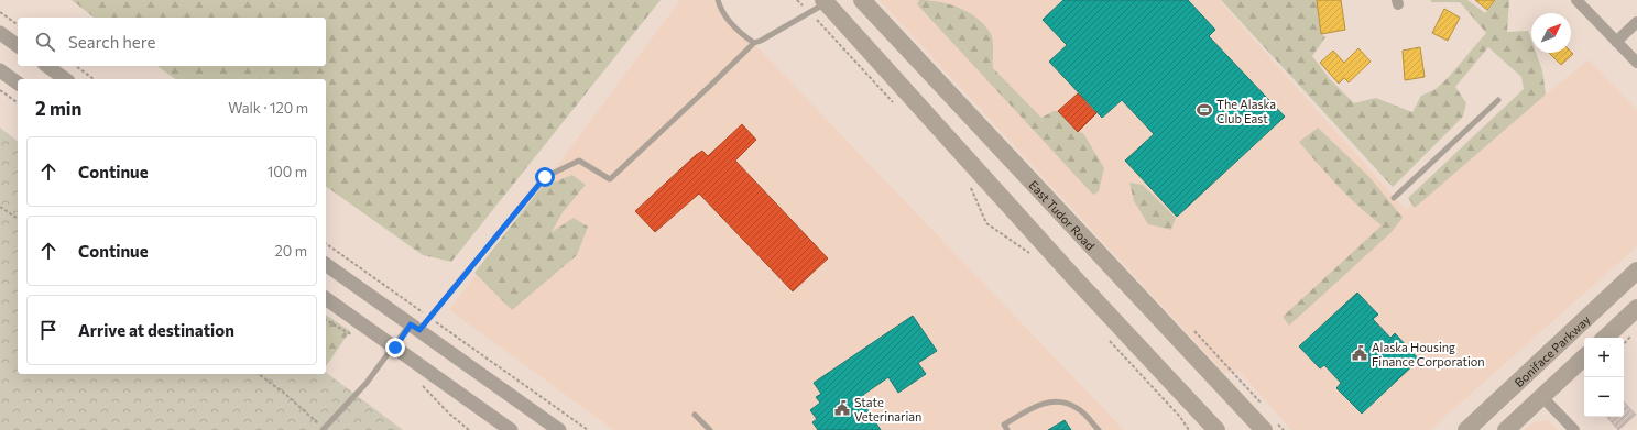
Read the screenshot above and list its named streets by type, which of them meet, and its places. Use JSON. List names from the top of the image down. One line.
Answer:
{"streets":{"main road":["East Tudor Road","Boniface Parkway"]},"places":{"sports":["The Alaska Club East"],"public building":["Alaska Housing Finance Corporation","State Veterinarian"]},"north":"top right","page":{"search":"Search here","heading":["2 min","Walk · 120 m"],"list":[["Continue","100 m"],["Continue","20 m"],"Arrive at destination"],"map_buttons":["+","−"]}}
